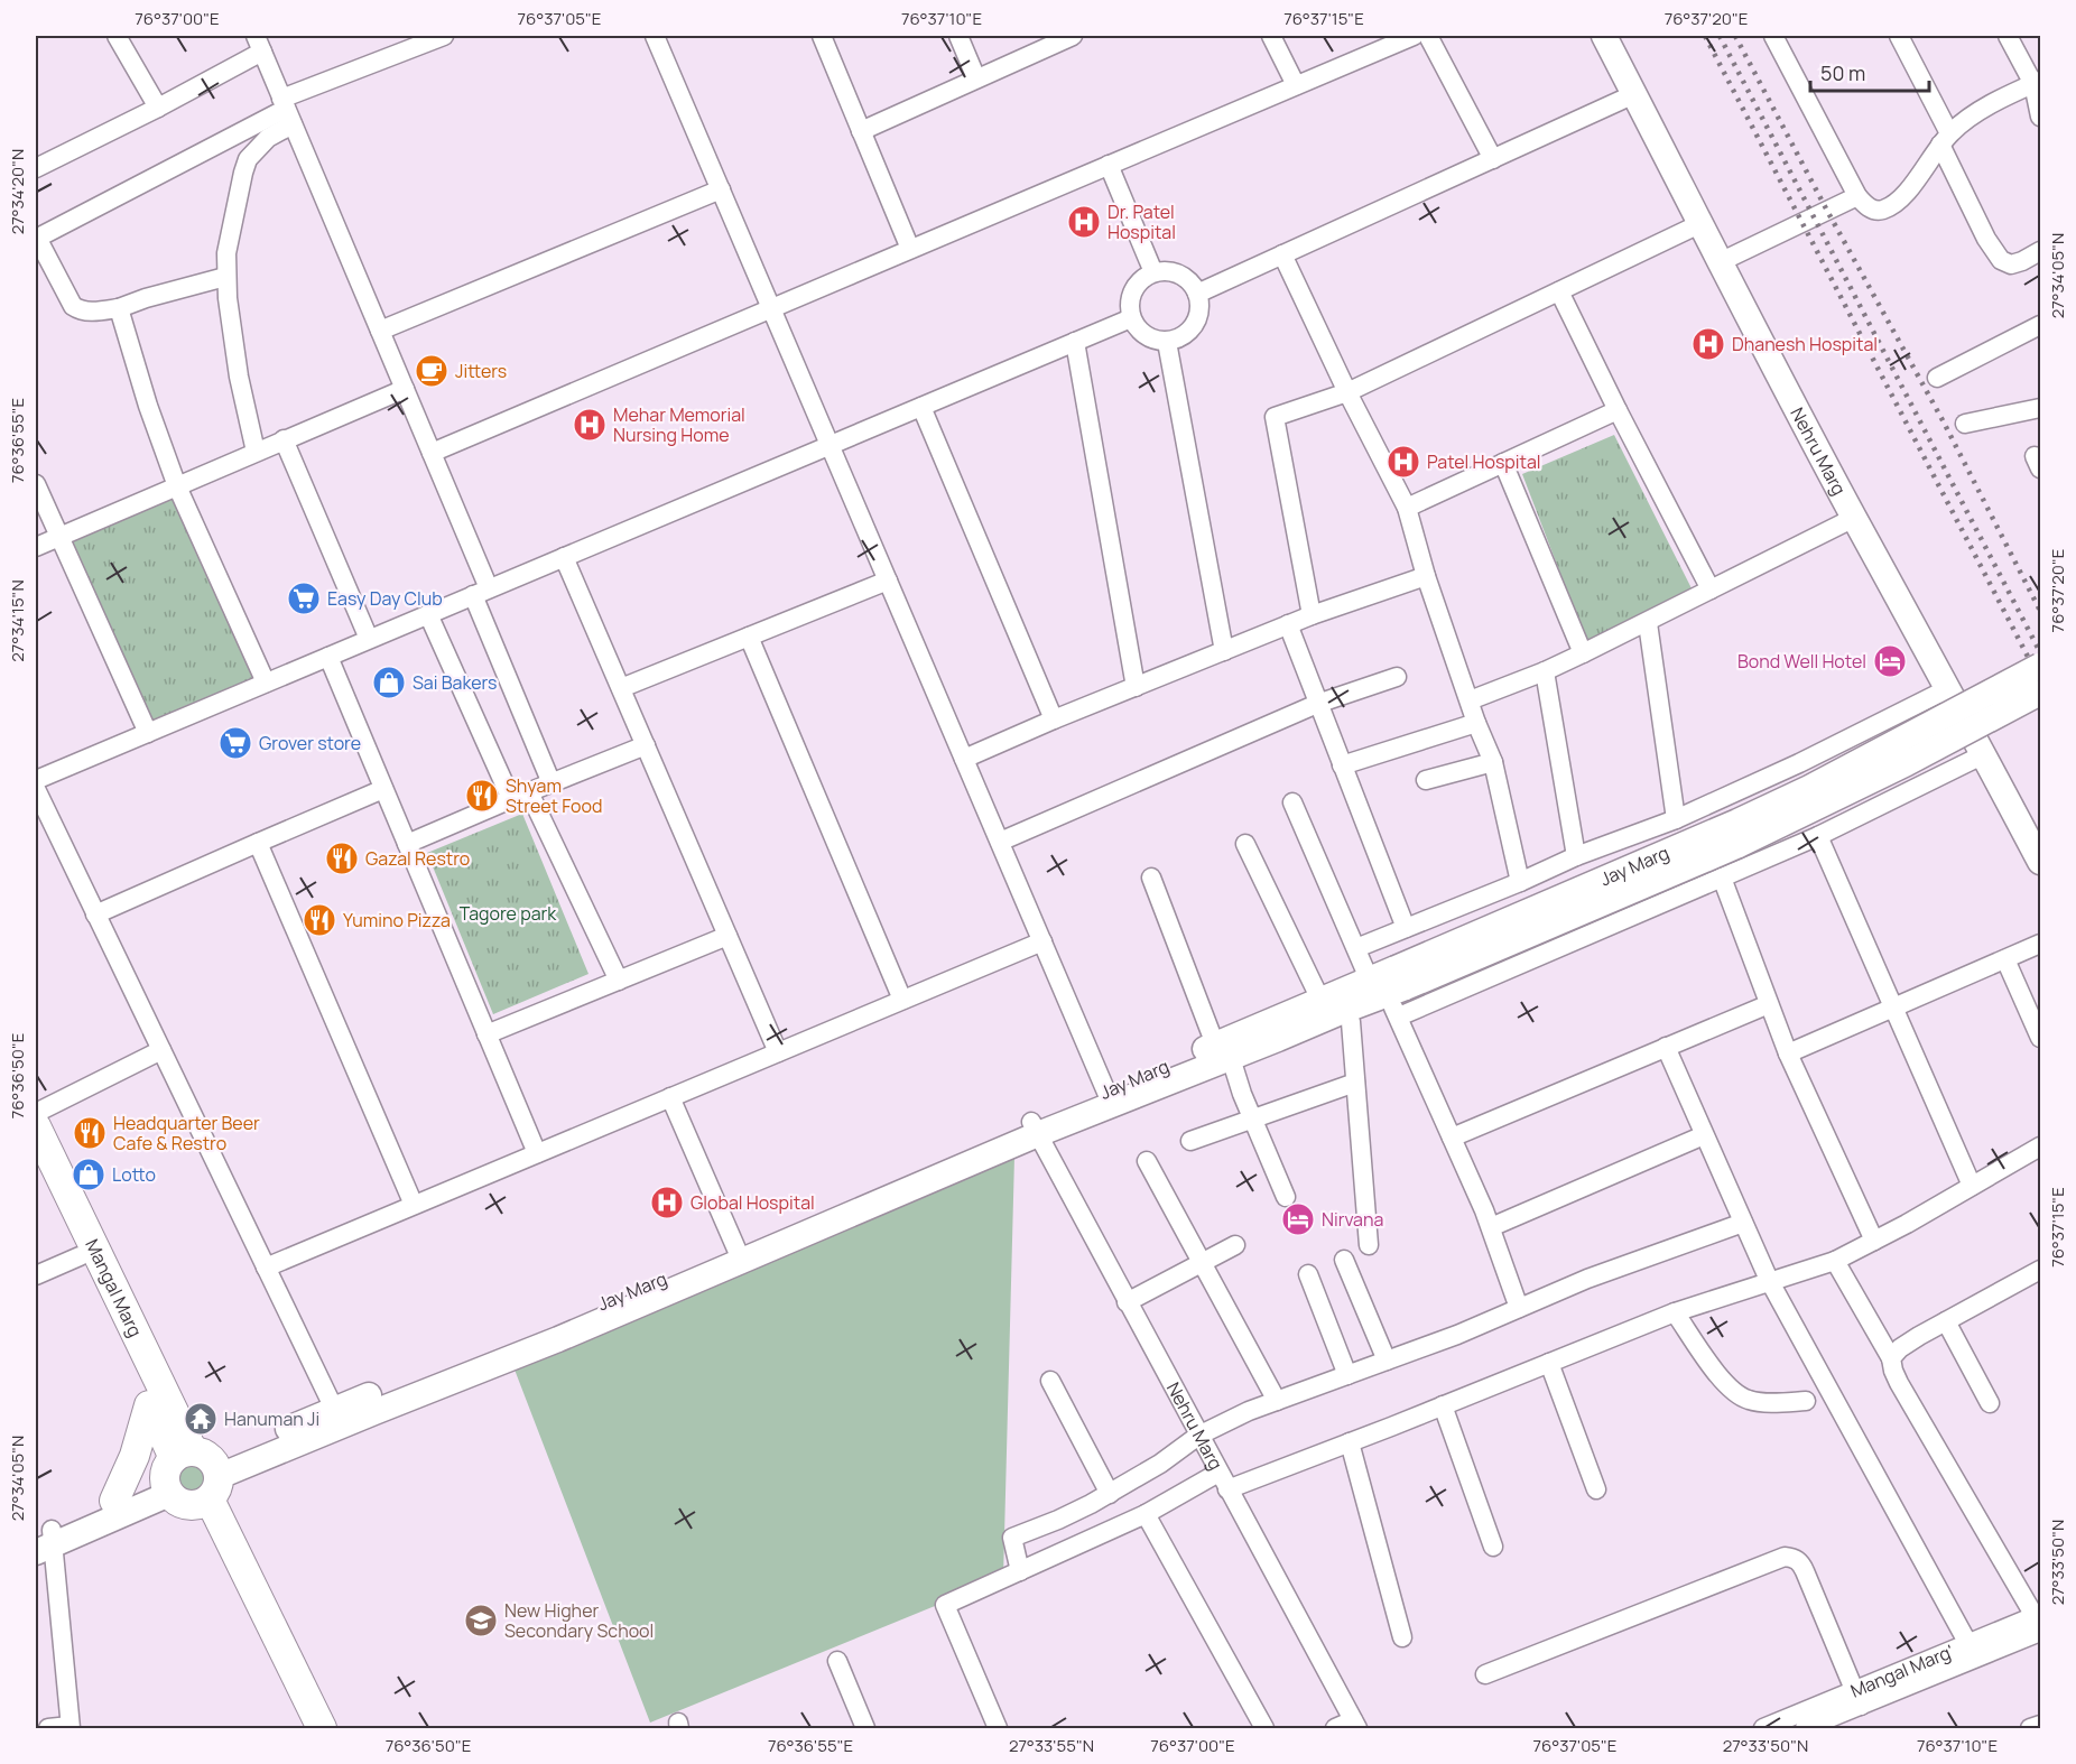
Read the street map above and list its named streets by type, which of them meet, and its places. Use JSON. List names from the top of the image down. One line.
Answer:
{"streets":{"main road":["Nehru Marg","Jay Marg","Mangal Marg"],"street":["Mangal Marg'"]},"crossings":[["Nehru Marg","Jay Marg"],["Jay Marg","Mangal Marg"]],"parks":["Tagore park"],"places":{"hospital":["Dr. Patel Hospital","Dhanesh Hospital","Mehar Memorial Nursing Home","Patel Hospital","Global Hospital"],"cafe":["Jitters"],"supermarket":["Easy Day Club","Grover store"],"hotel":["Bond Well Hotel","Nirvana"],"shop":["Sai Bakers","Lotto"],"restaurant":["Shyam Street Food","Gazal Restro","Yumino Pizza","Headquarter Beer Cafe & Restro"],"temple":["Hanuman Ji"],"school or university":["New Higher Secondary School"]},"scale_bar":"50 m","coordinates":["76°37'00\"E","76°37'05\"E","76°37'10\"E","76°37'15\"E","76°37'20\"E","27°34'20\"N","27°34'05\"N","76°36'55\"E","27°34'15\"N","76°36'50\"E","27°33'50\"N","27°33'55\"N"]}
